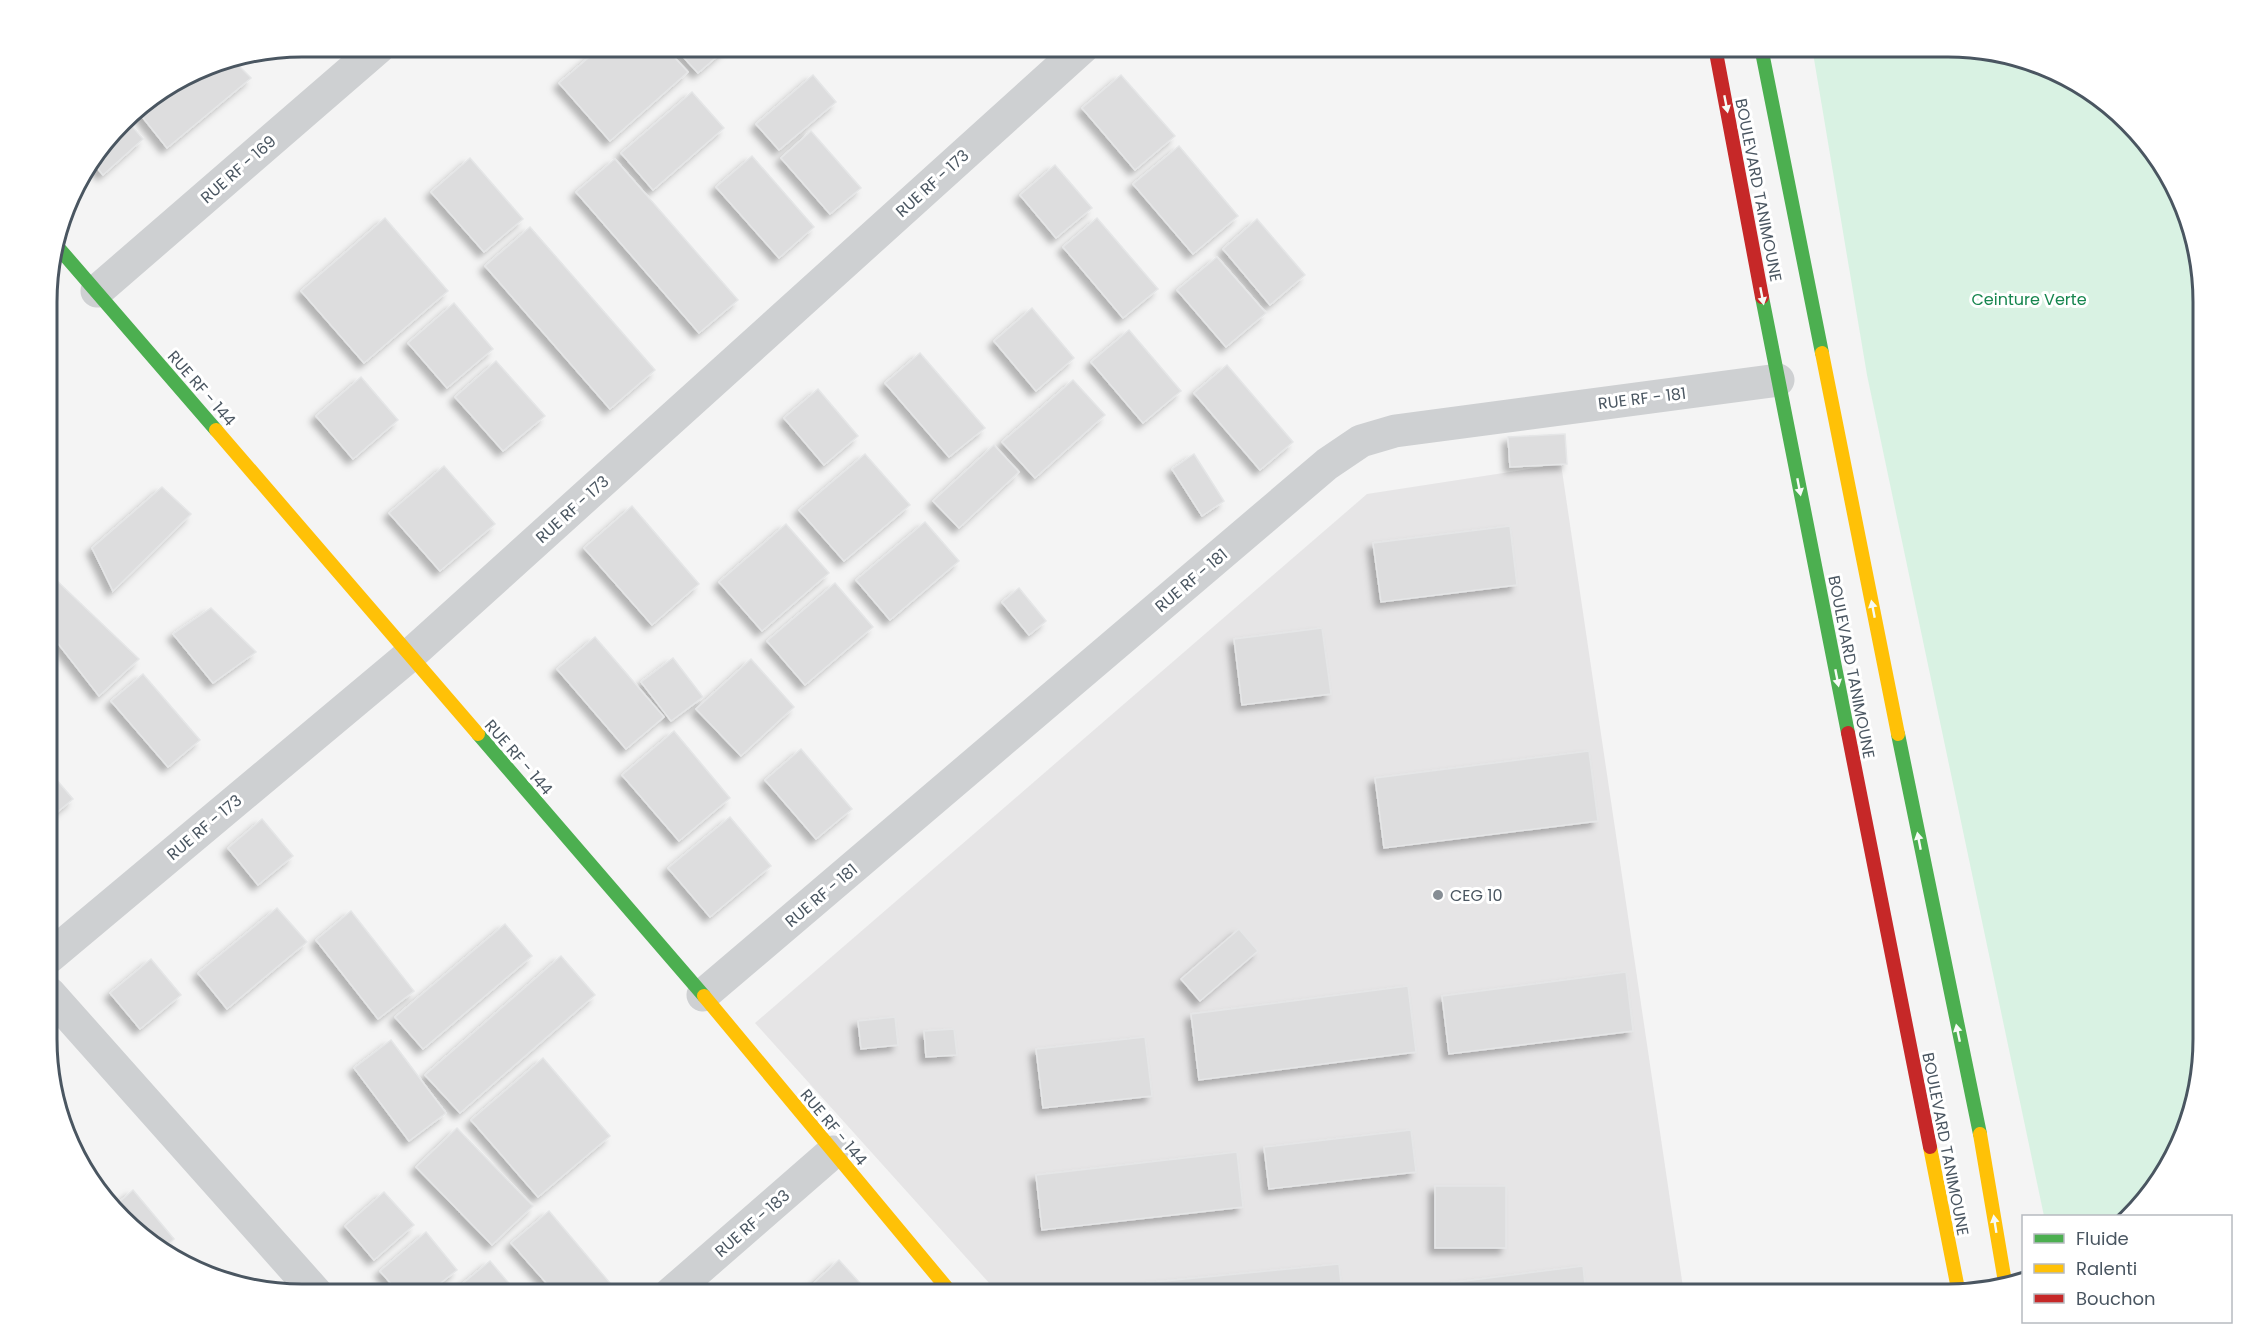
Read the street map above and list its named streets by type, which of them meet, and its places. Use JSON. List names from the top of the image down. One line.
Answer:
{"streets":{"main road":["BOULEVARD TANIMOUNE","RUE RF - 144"],"street":["RUE RF - 169","RUE RF - 173","RUE RF - 181","RUE RF - 183"]},"crossings":[["RUE RF - 169","RUE RF - 144"],["RUE RF - 173","RUE RF - 144"],["BOULEVARD TANIMOUNE","RUE RF - 181"],["RUE RF - 144","RUE RF - 181"],["RUE RF - 144","RUE RF - 183"]],"parks":["Ceinture Verte"],"places":["CEG 10"],"legend":["Fluide","Ralenti","Bouchon"]}
